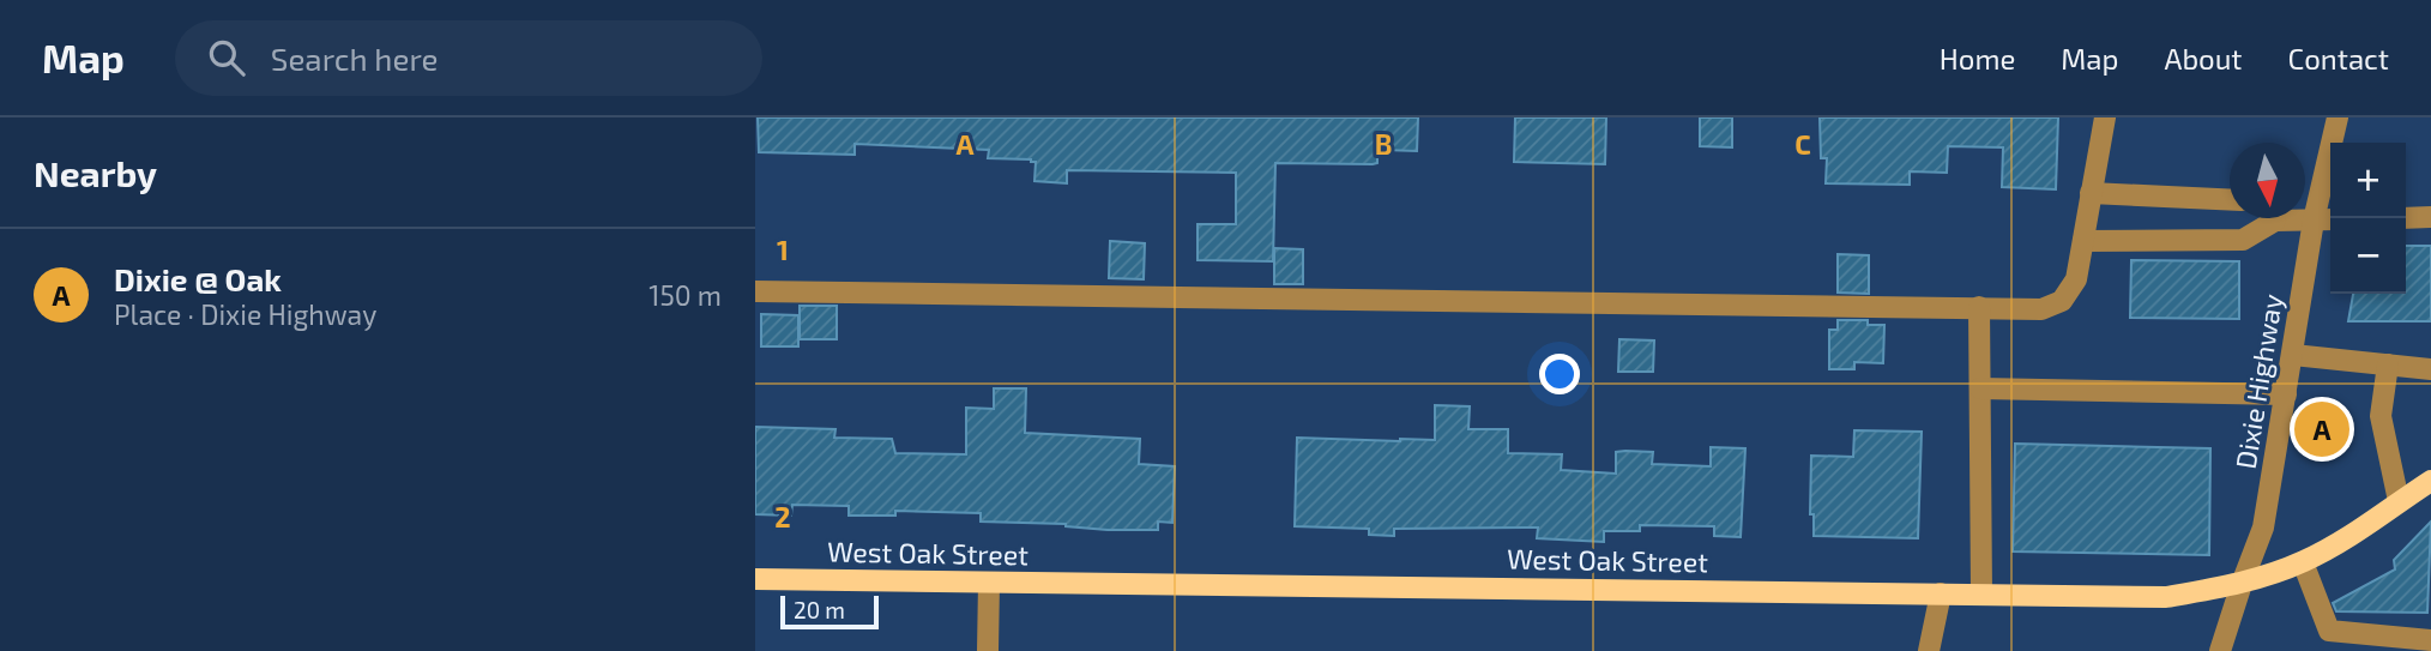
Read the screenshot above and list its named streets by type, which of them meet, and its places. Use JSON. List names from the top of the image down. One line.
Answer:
{"streets":{"main road":["West Oak Street"],"street":["Dixie Highway"]},"crossings":[["Dixie Highway","West Oak Street"]],"scale_bar":"20 m","north":"bottom","page":{"header":"Map","search":"Search here","nav":["Home","Map","About","Contact"],"heading":"Nearby","map_buttons":["+","−"],"list":[{"mark":"A","name":"Dixie @ Oak","note":"Place · Dixie Highway","value":"150 m"}],"pins":"A","scale":"20 m"},"grid":{"columns":["A","B","C"],"rows":["1","2"]}}
